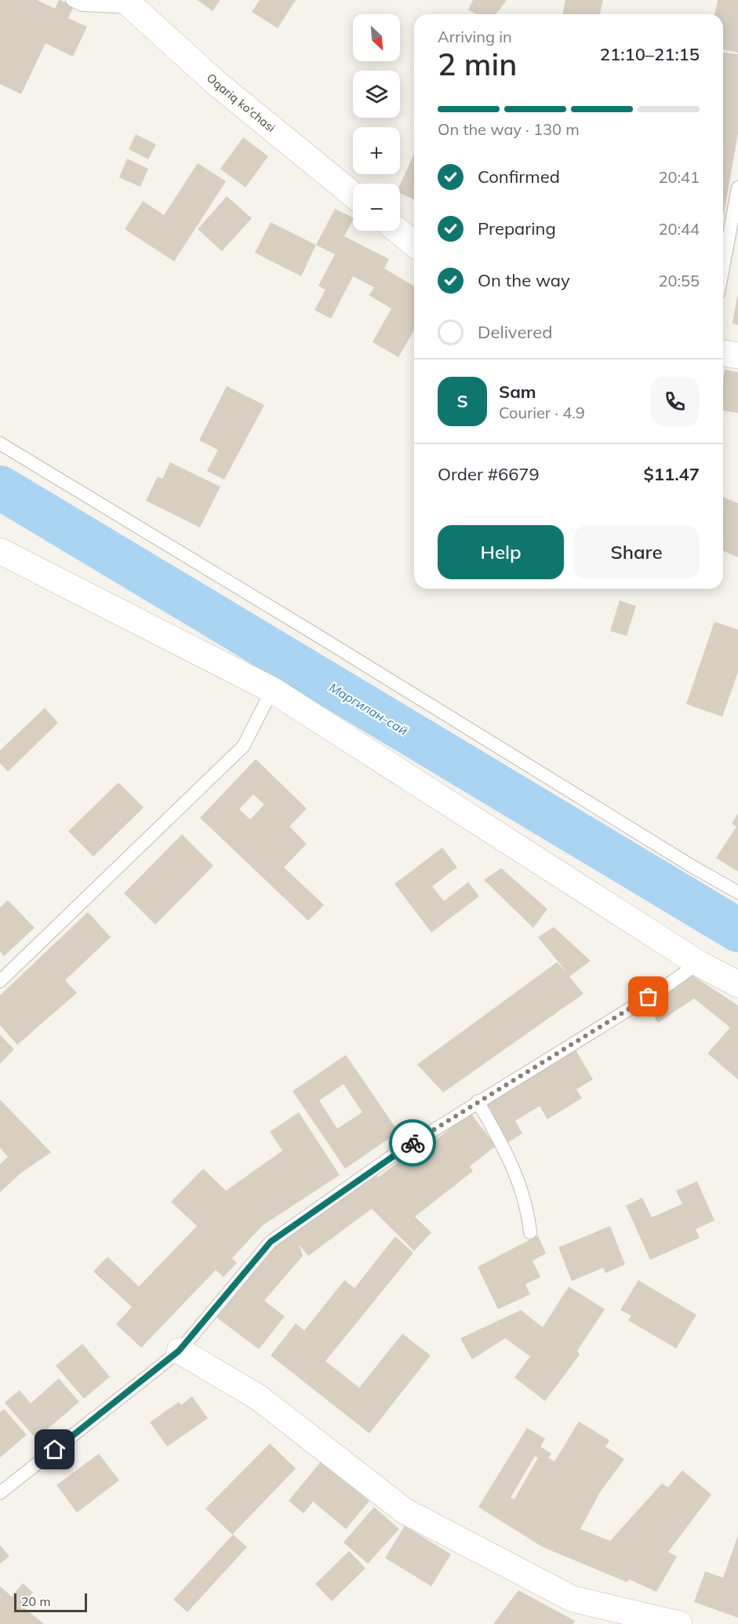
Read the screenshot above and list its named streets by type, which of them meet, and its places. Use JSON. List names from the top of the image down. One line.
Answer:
{"streets":{"street":["Oqariq ko'chasi"]},"water":["Маргилан-сай"],"scale_bar":"20 m","north":"bottom right","page":{"map_buttons":["+","−"],"heading":["2 min","Arriving in","21:10–21:15"],"panel":["Sam","Courier · 4.9","Order #6679","$11.47"],"bar":"On the way · 130 m","list":[["Confirmed","20:41"],["Preparing","20:44"],["On the way","20:55"],"Delivered"],"round":"S","buttons":["Help","Share"],"scale":"20 m"}}
